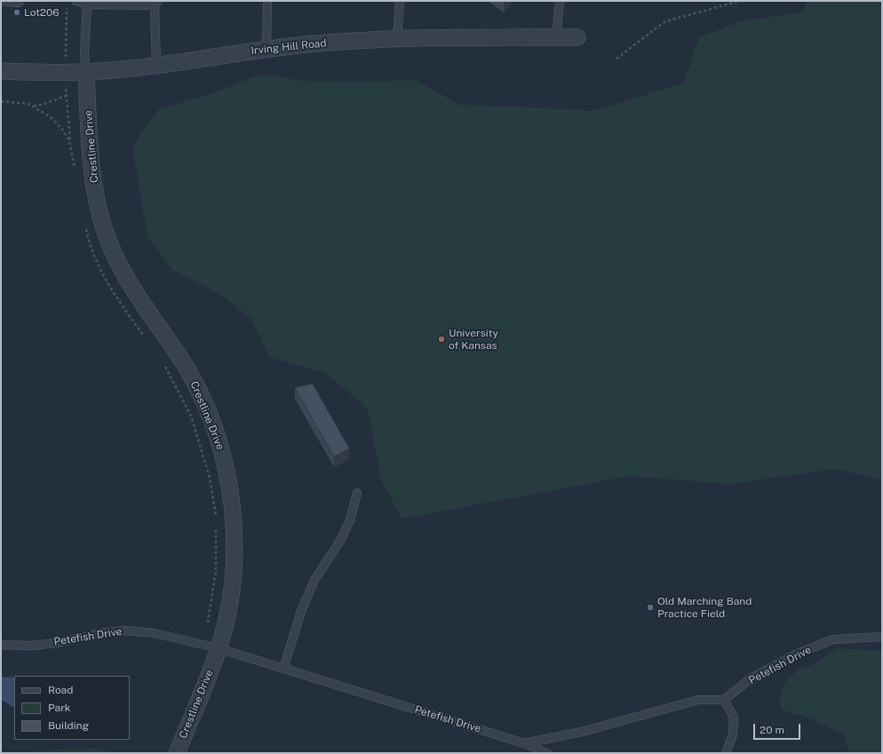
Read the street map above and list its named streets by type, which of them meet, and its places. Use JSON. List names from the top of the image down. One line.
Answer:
{"streets":{"street":["Irving Hill Road","Crestline Drive"],"lane":["Petefish Drive"]},"crossings":[["Irving Hill Road","Crestline Drive"],["Crestline Drive","Petefish Drive"]],"places":["Lot206","University of Kansas","Old Marching Band Practice Field"],"legend":["Road","Park","Building"],"scale_bar":"20 m"}
